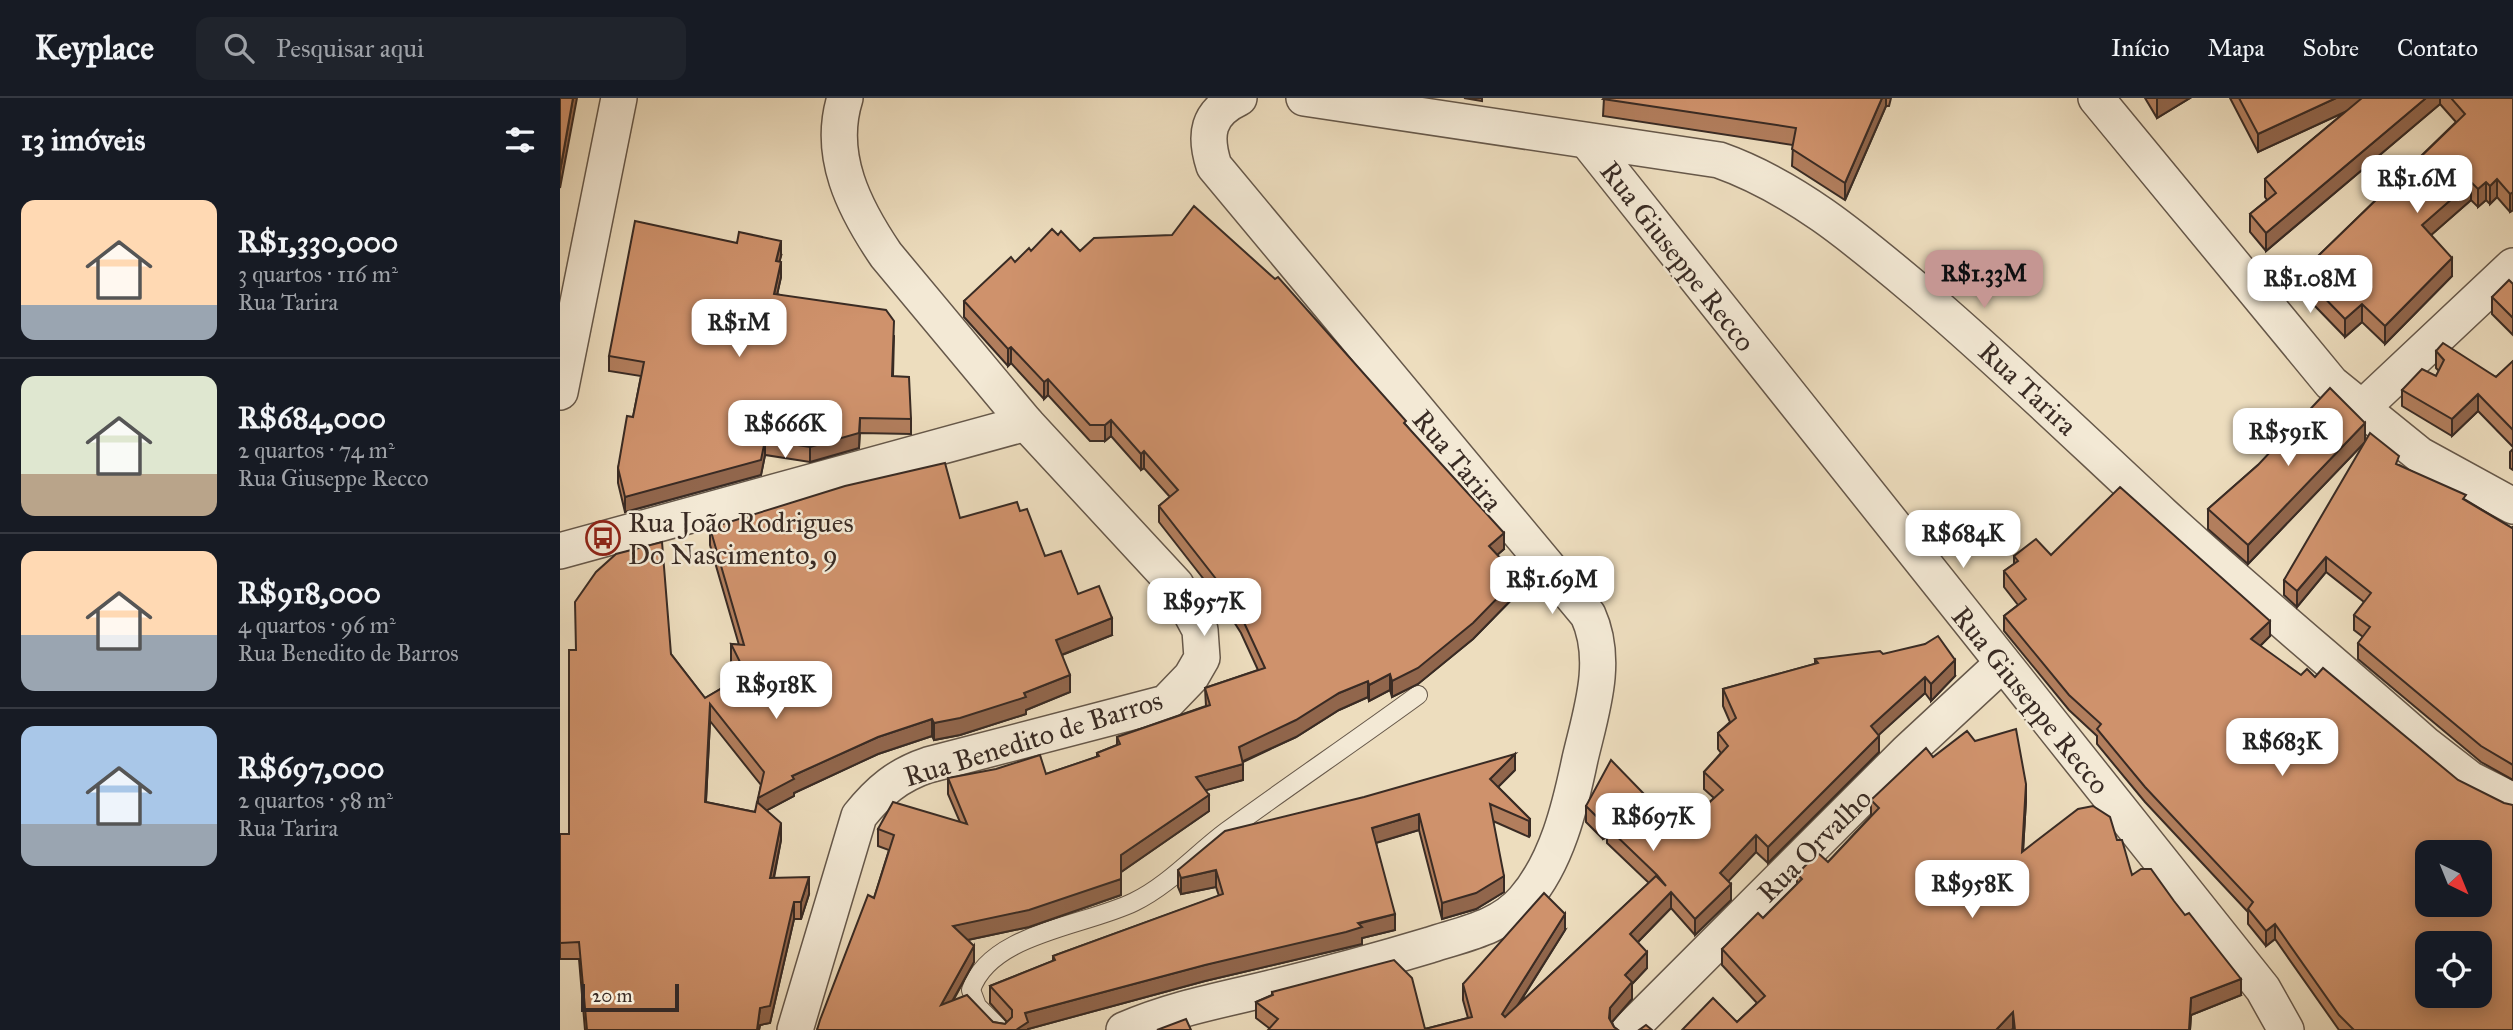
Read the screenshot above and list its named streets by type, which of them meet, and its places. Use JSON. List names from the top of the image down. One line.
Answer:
{"streets":{"street":["Rua Giuseppe Recco","Rua Tarira","Rua Benedito de Barros","Rua Orvalho"]},"crossings":[["Rua Giuseppe Recco","Rua Tarira"],["Rua Giuseppe Recco","Rua Orvalho"]],"places":{"bus stop":["Rua João Rodrigues Do Nascimento, 9"]},"scale_bar":"20 m","north":"bottom right","page":{"header":"Keyplace","search":"Pesquisar aqui","nav":["Início","Mapa","Sobre","Contato"],"heading":"13 imóveis","price":["R$1.6M","R$1.33M","R$1.08M","R$1M","R$666K","R$591K","R$684K","R$1.69M","R$957K","R$918K","R$683K","R$697K","R$958K"],"list":[{"name":"R$1,330,000","note":"3 quartos · 116 m² · Rua Tarira"},{"name":"R$684,000","note":"2 quartos · 74 m² · Rua Giuseppe Recco"},{"name":"R$918,000","note":"4 quartos · 96 m² · Rua Benedito de Barros"},{"name":"R$697,000","note":"2 quartos · 58 m² · Rua Tarira"}],"scale":"20 m"}}
